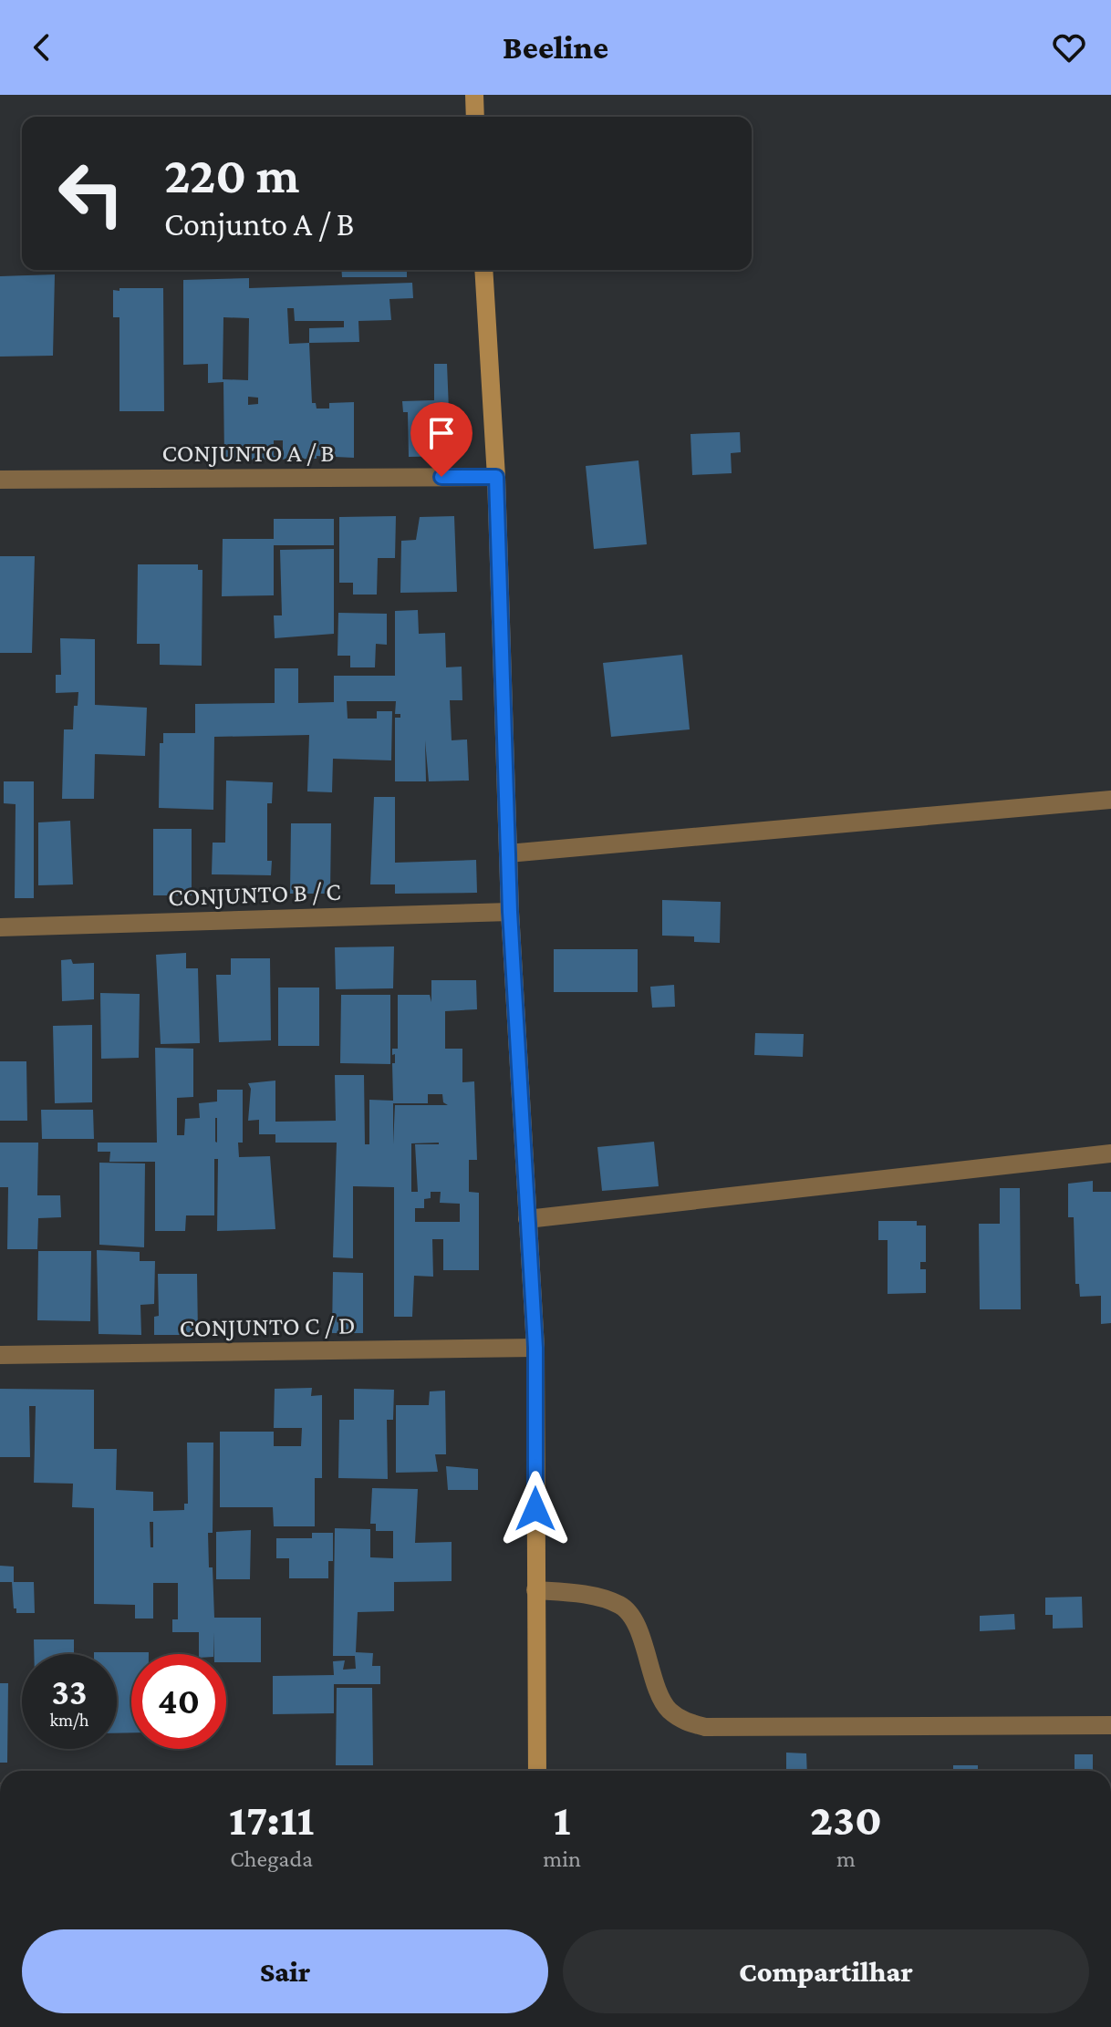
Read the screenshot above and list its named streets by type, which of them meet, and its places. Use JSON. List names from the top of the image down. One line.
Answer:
{"streets":{"street":["CONJUNTO A / B","CONJUNTO B / C","CONJUNTO C / D"]},"page":{"header":"Beeline","turn":["220 m","Conjunto A / B"],"speed":"33 km/h","limit":"40","eta":["17:11","Chegada","1","min","230","m"],"buttons":["Sair","Compartilhar"]}}
